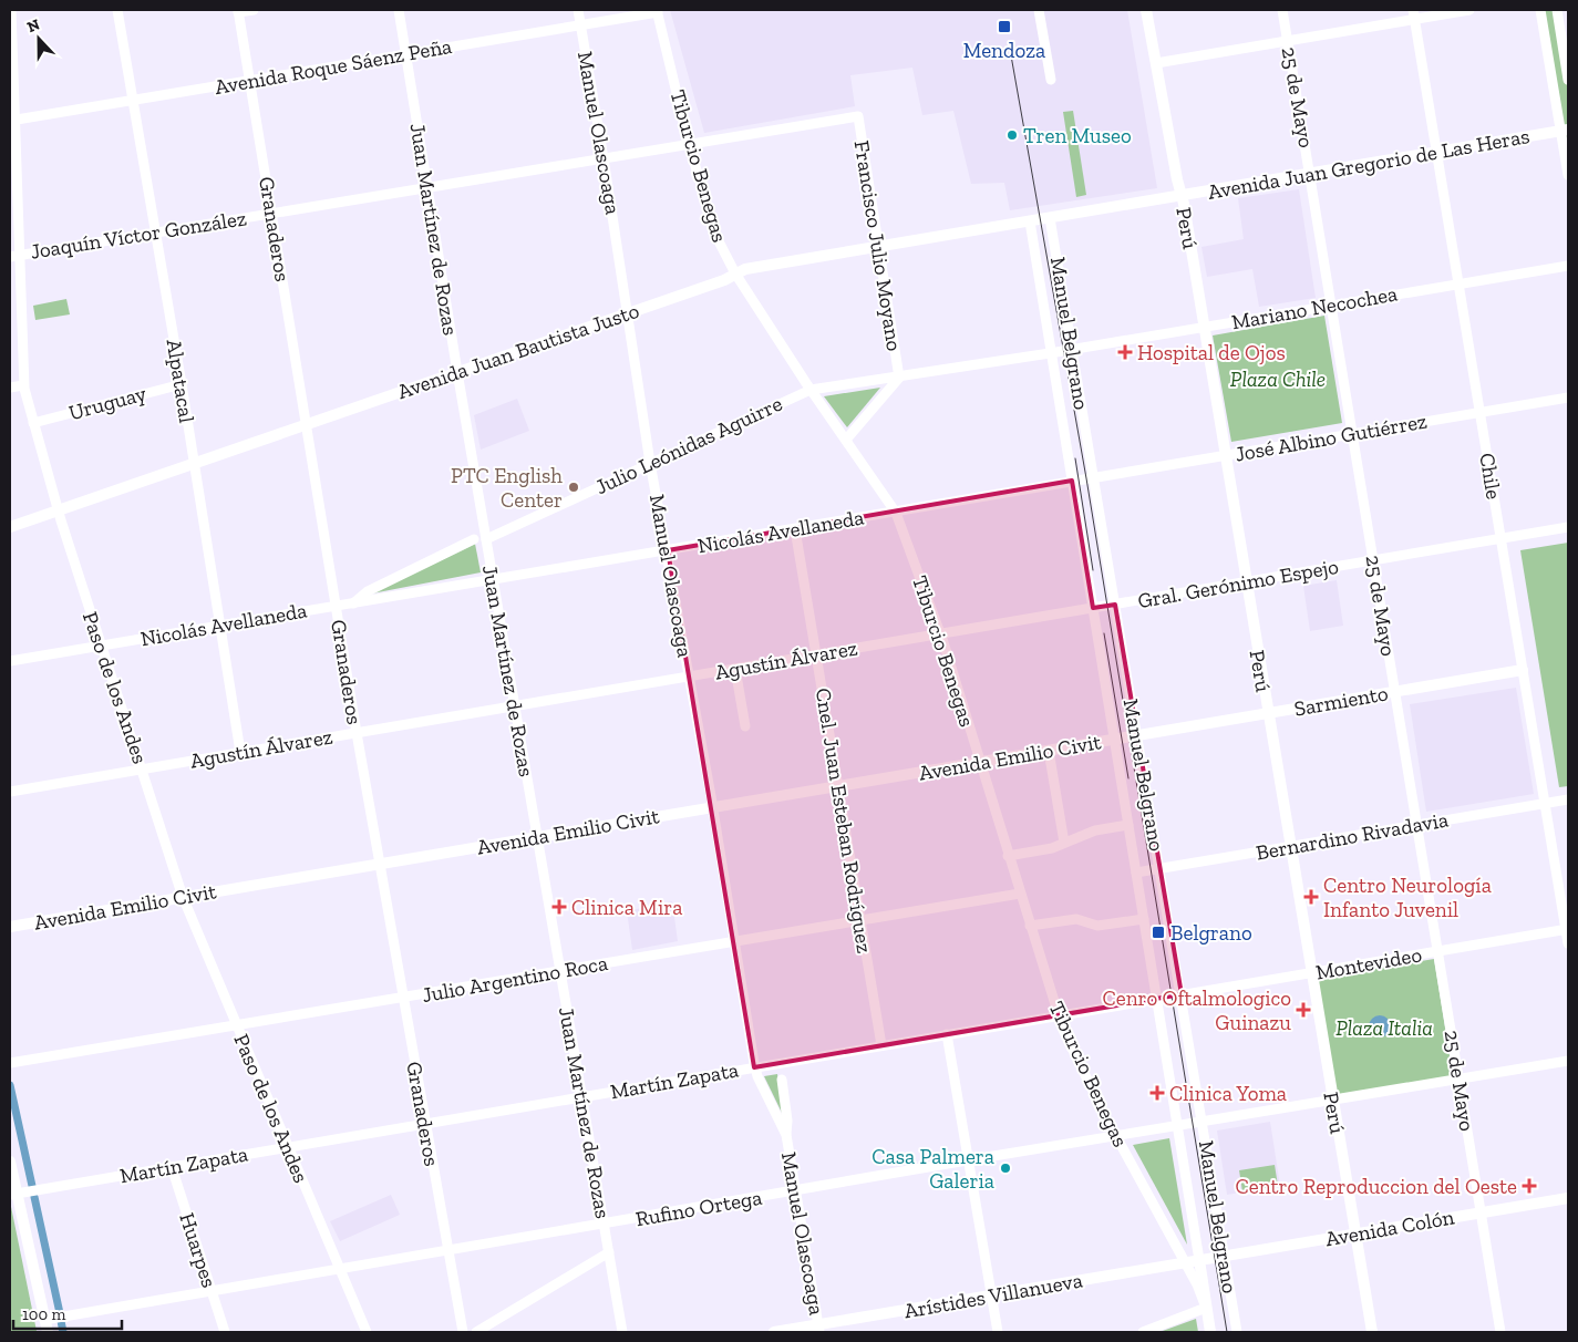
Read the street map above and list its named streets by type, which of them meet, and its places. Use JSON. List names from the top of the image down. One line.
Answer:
{"streets":{"main road":["Avenida Juan Gregorio de Las Heras","Perú","Manuel Belgrano","Avenida Juan Bautista Justo","Sarmiento","Avenida Emilio Civit","Avenida Colón","Arístides Villanueva"],"street":["Avenida Roque Sáenz Peña","25 de Mayo","Manuel Olascoaga","Tiburcio Benegas","Granaderos","Juan Martínez de Rozas","Joaquín Víctor González","Francisco Julio Moyano","Mariano Necochea","Alpatacal","Uruguay","José Albino Gutiérrez","Julio Leónidas Aguirre","Chile","Nicolás Avellaneda","Gral. Gerónimo Espejo","Agustín Álvarez","Paso de los Andes","Cnel. Juan Esteban Rodríguez","Bernardino Rivadavia","Montevideo","Julio Argentino Roca","Martín Zapata","Rufino Ortega","Huarpes"]},"crossings":[["Avenida Roque Sáenz Peña","Manuel Olascoaga"],["Avenida Roque Sáenz Peña","Tiburcio Benegas"],["Avenida Roque Sáenz Peña","Granaderos"],["Avenida Roque Sáenz Peña","Juan Martínez de Rozas"],["Avenida Roque Sáenz Peña","Alpatacal"],["Avenida Roque Sáenz Peña","Paso de los Andes"],["25 de Mayo","Avenida Juan Gregorio de Las Heras"],["25 de Mayo","Mariano Necochea"],["25 de Mayo","José Albino Gutiérrez"],["25 de Mayo","Gral. Gerónimo Espejo"],["25 de Mayo","Sarmiento"],["25 de Mayo","Bernardino Rivadavia"],["25 de Mayo","Montevideo"],["25 de Mayo","Rufino Ortega"],["25 de Mayo","Avenida Colón"],["Manuel Olascoaga","Joaquín Víctor González"],["Manuel Olascoaga","Avenida Juan Bautista Justo"],["Manuel Olascoaga","Julio Leónidas Aguirre"],["Manuel Olascoaga","Nicolás Avellaneda"],["Manuel Olascoaga","Agustín Álvarez"],["Manuel Olascoaga","Avenida Emilio Civit"],["Manuel Olascoaga","Julio Argentino Roca"],["Manuel Olascoaga","Martín Zapata"],["Manuel Olascoaga","Rufino Ortega"],["Manuel Olascoaga","Arístides Villanueva"],["Avenida Juan Gregorio de Las Heras","Perú"],["Avenida Juan Gregorio de Las Heras","Manuel Belgrano"],["Avenida Juan Gregorio de Las Heras","Avenida Juan Bautista Justo"],["Avenida Juan Gregorio de Las Heras","Chile"],["Tiburcio Benegas","Joaquín Víctor González"],["Tiburcio Benegas","Manuel Belgrano"],["Tiburcio Benegas","Avenida Juan Bautista Justo"],["Tiburcio Benegas","Julio Leónidas Aguirre"],["Tiburcio Benegas","Nicolás Avellaneda"],["Tiburcio Benegas","Agustín Álvarez"],["Tiburcio Benegas","Avenida Emilio Civit"],["Tiburcio Benegas","Julio Argentino Roca"],["Tiburcio Benegas","Martín Zapata"],["Tiburcio Benegas","Rufino Ortega"],["Tiburcio Benegas","Arístides Villanueva"],["Perú","Mariano Necochea"],["Perú","José Albino Gutiérrez"],["Perú","Gral. Gerónimo Espejo"],["Perú","Sarmiento"],["Perú","Bernardino Rivadavia"],["Perú","Montevideo"],["Perú","Rufino Ortega"],["Perú","Avenida Colón"],["Granaderos","Joaquín Víctor González"],["Granaderos","Avenida Juan Bautista Justo"],["Granaderos","Nicolás Avellaneda"],["Granaderos","Agustín Álvarez"],["Granaderos","Avenida Emilio Civit"],["Granaderos","Julio Argentino Roca"],["Granaderos","Martín Zapata"],["Granaderos","Rufino Ortega"],["Juan Martínez de Rozas","Joaquín Víctor González"],["Juan Martínez de Rozas","Avenida Juan Bautista Justo"],["Juan Martínez de Rozas","Julio Leónidas Aguirre"],["Juan Martínez de Rozas","Nicolás Avellaneda"],["Juan Martínez de Rozas","Agustín Álvarez"],["Juan Martínez de Rozas","Avenida Emilio Civit"],["Juan Martínez de Rozas","Julio Argentino Roca"],["Juan Martínez de Rozas","Martín Zapata"],["Juan Martínez de Rozas","Rufino Ortega"],["Joaquín Víctor González","Francisco Julio Moyano"],["Joaquín Víctor González","Alpatacal"],["Joaquín Víctor González","Paso de los Andes"],["Francisco Julio Moyano","Avenida Juan Bautista Justo"],["Francisco Julio Moyano","Julio Leónidas Aguirre"],["Mariano Necochea","Manuel Belgrano"],["Mariano Necochea","Julio Leónidas Aguirre"],["Mariano Necochea","Chile"],["Manuel Belgrano","Avenida Juan Bautista Justo"],["Manuel Belgrano","José Albino Gutiérrez"],["Manuel Belgrano","Julio Leónidas Aguirre"],["Manuel Belgrano","Nicolás Avellaneda"],["Manuel Belgrano","Gral. Gerónimo Espejo"],["Manuel Belgrano","Agustín Álvarez"],["Manuel Belgrano","Sarmiento"],["Manuel Belgrano","Avenida Emilio Civit"],["Manuel Belgrano","Bernardino Rivadavia"],["Manuel Belgrano","Montevideo"],["Manuel Belgrano","Martín Zapata"],["Manuel Belgrano","Rufino Ortega"],["Manuel Belgrano","Avenida Colón"],["Manuel Belgrano","Arístides Villanueva"],["Avenida Juan Bautista Justo","Alpatacal"],["Avenida Juan Bautista Justo","Paso de los Andes"],["Alpatacal","Uruguay"],["Alpatacal","Nicolás Avellaneda"],["Alpatacal","Agustín Álvarez"],["Uruguay","Paso de los Andes"],["José Albino Gutiérrez","Chile"],["José Albino Gutiérrez","Nicolás Avellaneda"],["Chile","Gral. Gerónimo Espejo"],["Chile","Sarmiento"],["Chile","Bernardino Rivadavia"],["Chile","Montevideo"],["Nicolás Avellaneda","Paso de los Andes"],["Nicolás Avellaneda","Cnel. Juan Esteban Rodríguez"],["Gral. Gerónimo Espejo","Agustín Álvarez"],["Agustín Álvarez","Paso de los Andes"],["Agustín Álvarez","Cnel. Juan Esteban Rodríguez"],["Paso de los Andes","Avenida Emilio Civit"],["Paso de los Andes","Julio Argentino Roca"],["Paso de los Andes","Martín Zapata"],["Paso de los Andes","Rufino Ortega"],["Sarmiento","Avenida Emilio Civit"],["Avenida Emilio Civit","Cnel. Juan Esteban Rodríguez"],["Cnel. Juan Esteban Rodríguez","Julio Argentino Roca"],["Cnel. Juan Esteban Rodríguez","Martín Zapata"],["Montevideo","Martín Zapata"],["Martín Zapata","Huarpes"],["Rufino Ortega","Huarpes"],["Avenida Colón","Arístides Villanueva"]],"parks":["Plaza Chile","Plaza Italia"],"places":{"transit":["Mendoza","Belgrano"],"other":["Tren Museo","PTC English Center","Casa Palmera Galeria"],"health":["Hospital de Ojos","Centro Neurología Infanto Juvenil","Clinica Mira","Cenro Oftalmologico Guinazu","Clinica Yoma","Centro Reproduccion del Oeste"]},"scale_bar":"100 m","north":"top"}
